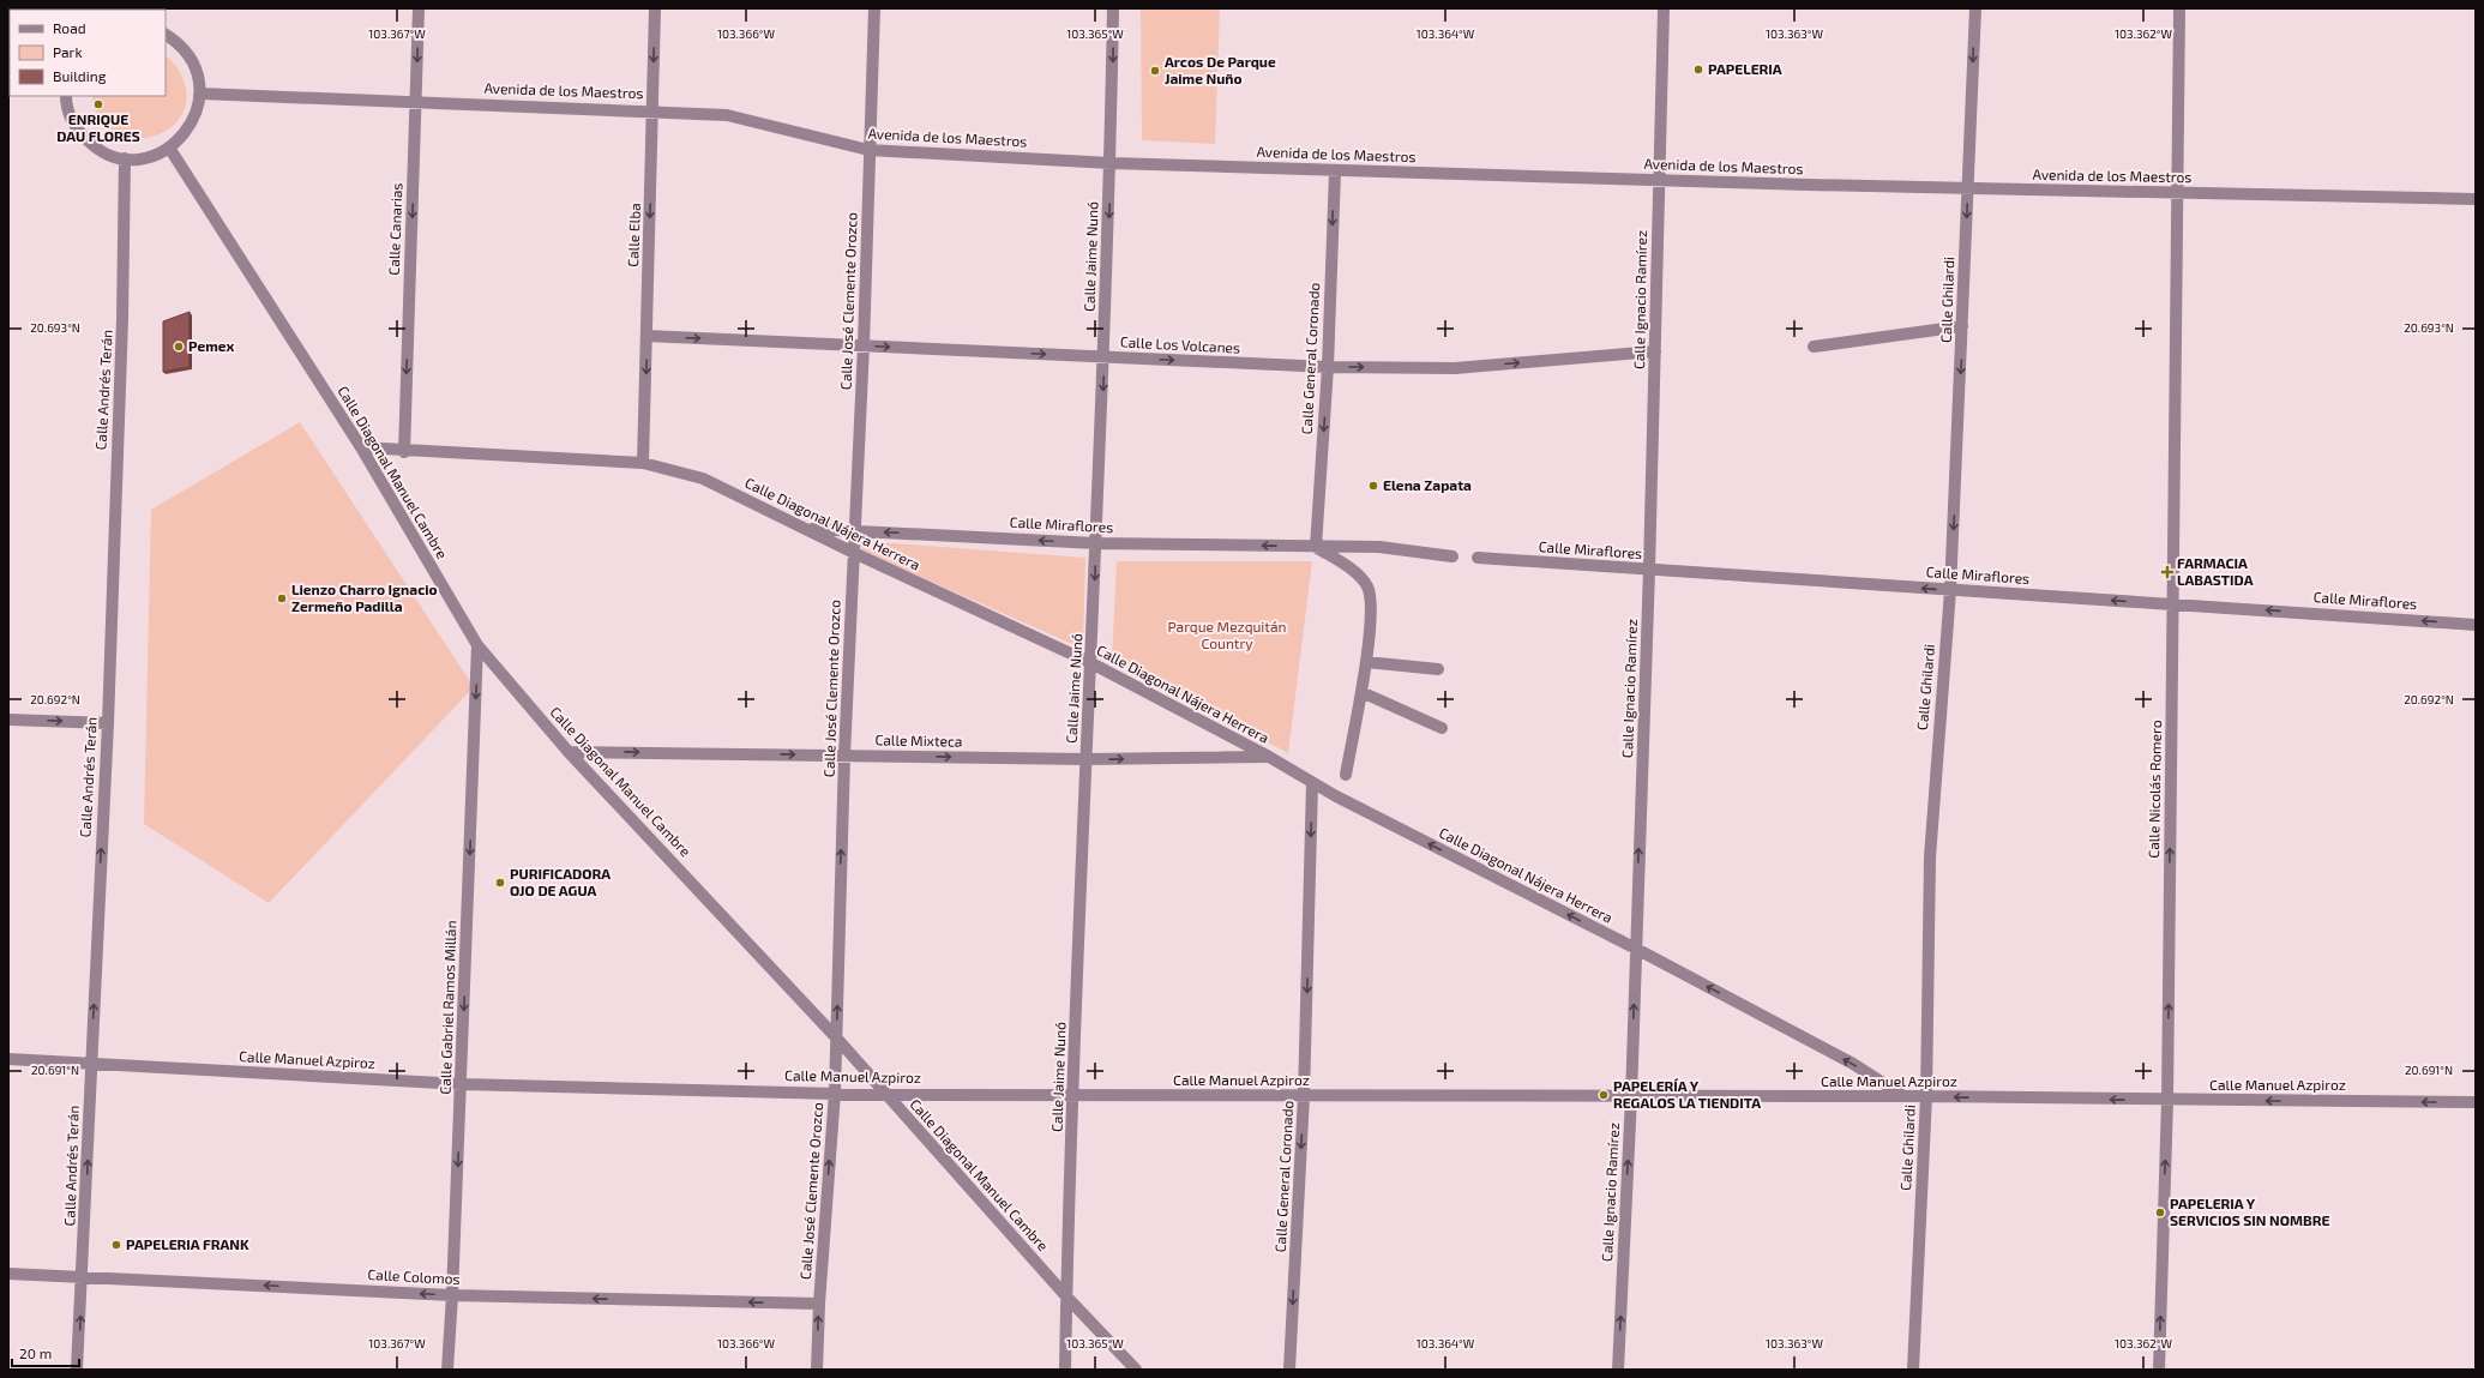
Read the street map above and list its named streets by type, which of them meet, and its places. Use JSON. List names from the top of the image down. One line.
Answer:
{"streets":{"street":["Avenida de los Maestros","Calle Canarias","Calle Elba","Calle Jaime Nunó","Calle Ignacio Ramírez","Calle Ghilardi","Calle José Clemente Orozco","Calle Los Volcanes","Calle General Coronado","Calle Andrés Terán","Calle Diagonal Manuel Cambre","Calle Diagonal Nájera Herrera","Calle Miraflores","Calle Mixteca","Calle Nicolás Romero","Calle Gabriel Ramos Millán","Calle Manuel Azpiroz","Calle Colomos"]},"crossings":[["Avenida de los Maestros","Calle Canarias"],["Avenida de los Maestros","Calle Elba"],["Avenida de los Maestros","Calle Jaime Nunó"],["Avenida de los Maestros","Calle Ignacio Ramírez"],["Avenida de los Maestros","Calle Ghilardi"],["Avenida de los Maestros","Calle José Clemente Orozco"],["Avenida de los Maestros","Calle General Coronado"],["Avenida de los Maestros","Calle Nicolás Romero"],["Calle Canarias","Calle Diagonal Nájera Herrera"],["Calle Elba","Calle Los Volcanes"],["Calle Elba","Calle Diagonal Nájera Herrera"],["Calle Jaime Nunó","Calle Los Volcanes"],["Calle Jaime Nunó","Calle Diagonal Manuel Cambre"],["Calle Jaime Nunó","Calle Diagonal Nájera Herrera"],["Calle Jaime Nunó","Calle Miraflores"],["Calle Jaime Nunó","Calle Mixteca"],["Calle Jaime Nunó","Calle Manuel Azpiroz"],["Calle Ignacio Ramírez","Calle Los Volcanes"],["Calle Ignacio Ramírez","Calle Diagonal Nájera Herrera"],["Calle Ignacio Ramírez","Calle Miraflores"],["Calle Ignacio Ramírez","Calle Manuel Azpiroz"],["Calle Ghilardi","Calle Miraflores"],["Calle Ghilardi","Calle Manuel Azpiroz"],["Calle José Clemente Orozco","Calle Los Volcanes"],["Calle José Clemente Orozco","Calle Diagonal Manuel Cambre"],["Calle José Clemente Orozco","Calle Diagonal Nájera Herrera"],["Calle José Clemente Orozco","Calle Miraflores"],["Calle José Clemente Orozco","Calle Mixteca"],["Calle José Clemente Orozco","Calle Manuel Azpiroz"],["Calle José Clemente Orozco","Calle Colomos"],["Calle Los Volcanes","Calle General Coronado"],["Calle General Coronado","Calle Diagonal Nájera Herrera"],["Calle General Coronado","Calle Miraflores"],["Calle General Coronado","Calle Manuel Azpiroz"],["Calle Andrés Terán","Calle Manuel Azpiroz"],["Calle Andrés Terán","Calle Colomos"],["Calle Diagonal Manuel Cambre","Calle Diagonal Nájera Herrera"],["Calle Diagonal Manuel Cambre","Calle Mixteca"],["Calle Diagonal Manuel Cambre","Calle Gabriel Ramos Millán"],["Calle Diagonal Manuel Cambre","Calle Manuel Azpiroz"],["Calle Diagonal Nájera Herrera","Calle Miraflores"],["Calle Diagonal Nájera Herrera","Calle Mixteca"],["Calle Diagonal Nájera Herrera","Calle Manuel Azpiroz"],["Calle Miraflores","Calle Nicolás Romero"],["Calle Nicolás Romero","Calle Manuel Azpiroz"],["Calle Gabriel Ramos Millán","Calle Manuel Azpiroz"],["Calle Gabriel Ramos Millán","Calle Colomos"]],"one_way":["Calle Canarias","Calle Elba","Calle Jaime Nunó","Calle Ignacio Ramírez","Calle Ghilardi","Calle José Clemente Orozco","Calle Los Volcanes","Calle General Coronado","Calle Andrés Terán","Calle Diagonal Nájera Herrera","Calle Miraflores","Calle Mixteca","Calle Nicolás Romero","Calle Gabriel Ramos Millán","Calle Colomos"],"parks":["Parque Mezquitán Country"],"places":{"other":["PAPELERIA","Arcos De Parque Jaime Nuño","ENRIQUE DAU FLORES","Pemex","Elena Zapata","Lienzo Charro Ignacio Zermeño Padilla","PURIFICADORA OJO DE AGUA","PAPELERÍA Y REGALOS LA TIENDITA","PAPELERIA Y SERVICIOS SIN NOMBRE","PAPELERIA FRANK"],"health":["FARMACIA LABASTIDA"]},"legend":["Road","Park","Building"],"scale_bar":"20 m","coordinates":["103.367°W","103.366°W","103.365°W","103.364°W","103.363°W","103.362°W","20.693°N","20.692°N","20.691°N"]}
